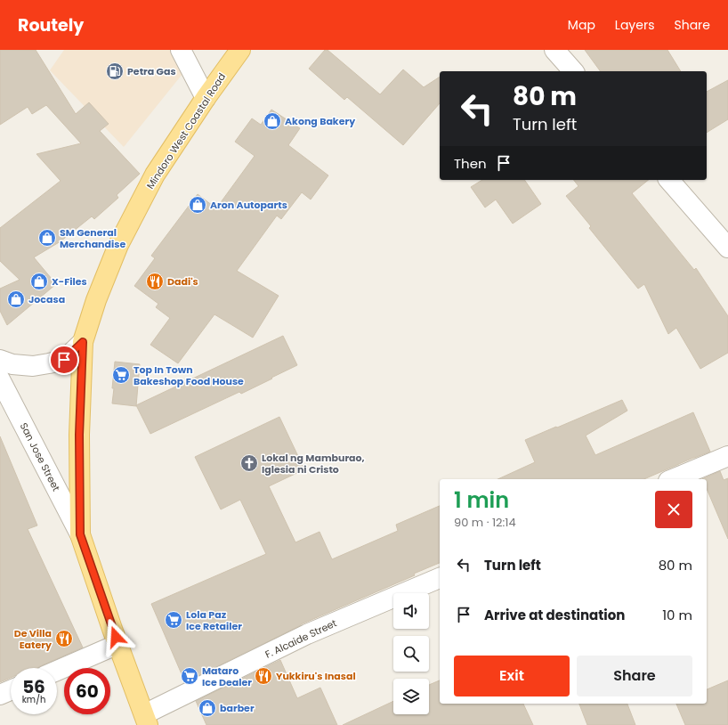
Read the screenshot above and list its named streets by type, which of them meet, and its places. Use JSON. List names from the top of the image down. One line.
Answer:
{"streets":{"main road":["Mindoro West Coastal Road"],"street":["San Jose Street","F. Alcaide Street"]},"crossings":[["Mindoro West Coastal Road","San Jose Street"],["Mindoro West Coastal Road","F. Alcaide Street"]],"places":{"fuel station":["Petra Gas"],"shop":["Akong Bakery","Aron Autoparts","SM General Merchandise","X-Files","Jocasa","barber"],"restaurant":["Dadi's","De Villa Eatery","Yukkiru's Inasal"],"supermarket":["Top In Town Bakeshop Food House","Lola Paz Ice Retailer","Mataro Ice Dealer"],"church":["Lokal ng Mamburao, Iglesia ni Cristo"]},"page":{"header":"Routely","nav":["Map","Layers","Share"],"turn":["80 m","Turn left"],"then":"Then","heading":["1 min","90 m · 12:14"],"list":[{"name":"Turn left","value":"80 m"},{"name":"Arrive at destination","value":"10 m"}],"buttons":["Exit","Share"],"speed":"56 km/h","limit":"60"}}
